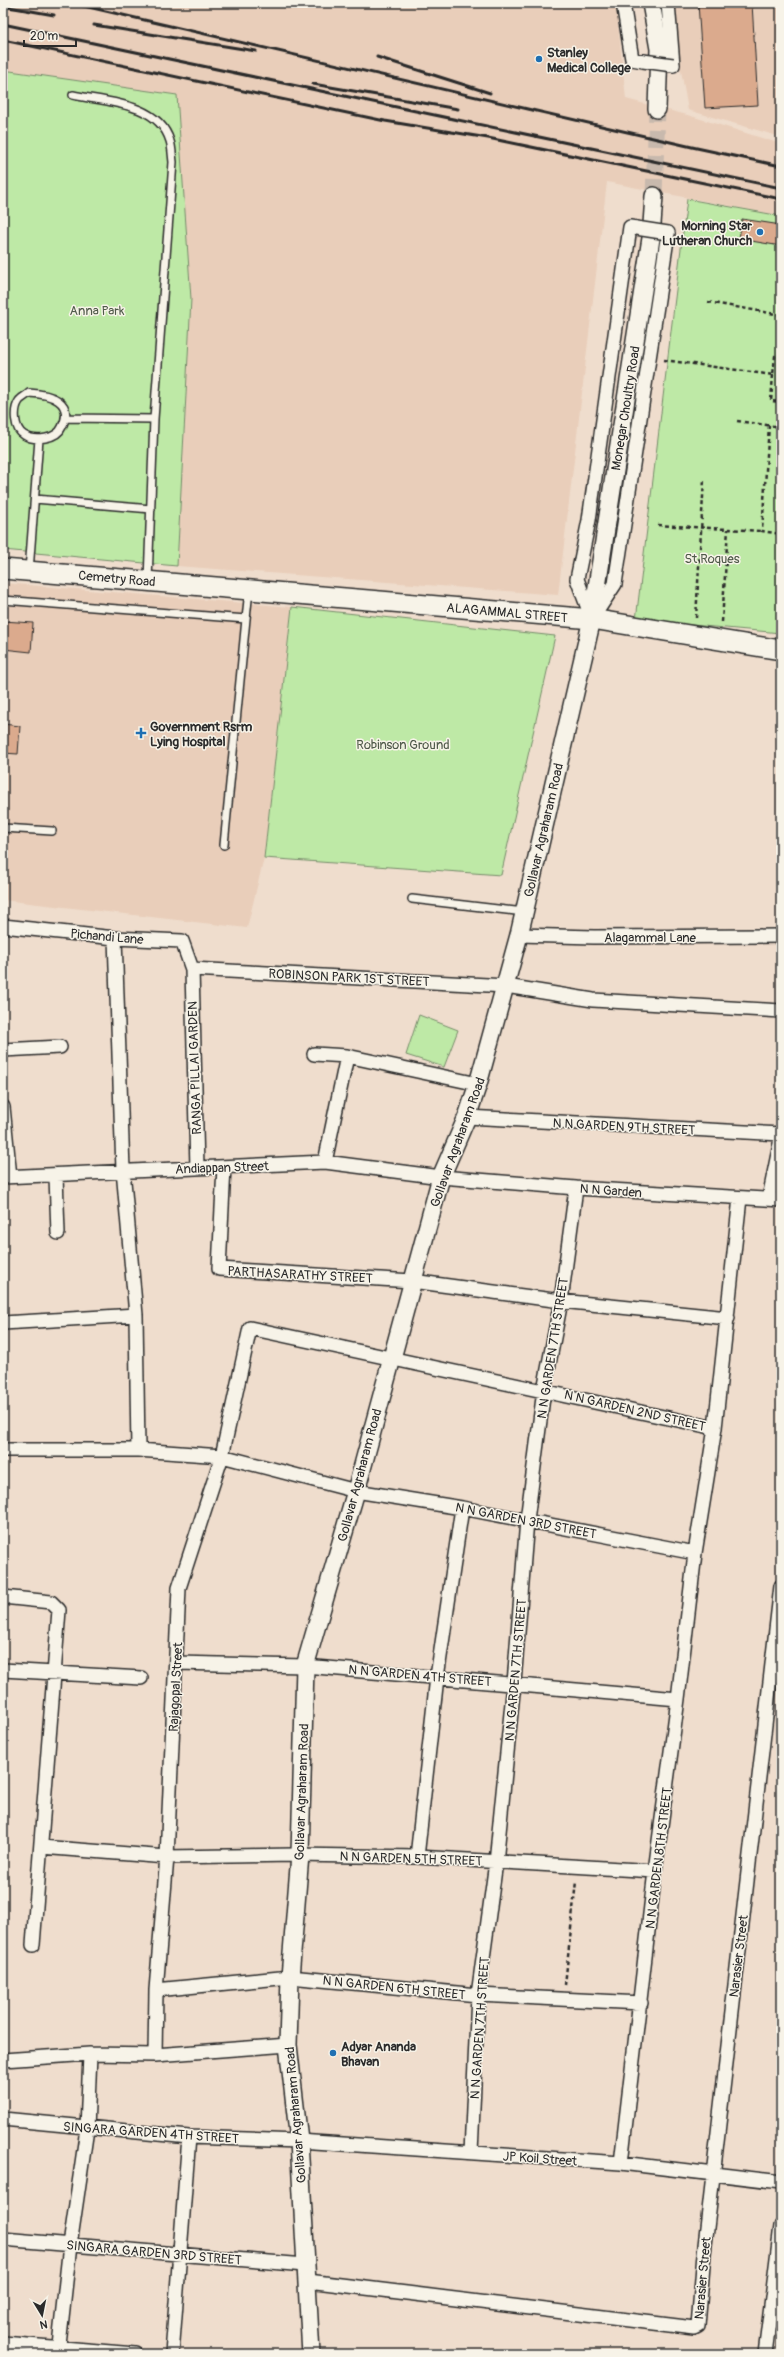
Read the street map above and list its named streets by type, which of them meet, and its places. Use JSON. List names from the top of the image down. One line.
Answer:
{"streets":{"main road":["Cemetry Road","ALAGAMMAL STREET"],"street":["Monegar Choultry Road","Gollavar Agraharam Road","Pichandi Lane","Alagammal Lane","ROBINSON PARK 1ST STREET","RANGA PILLAI GARDEN","N N GARDEN 9TH STREET","Andiappan Street","N N Garden","PARTHASARATHY STREET","N N GARDEN 7TH STREET","N N GARDEN 2ND STREET","N N GARDEN 3RD STREET","N N GARDEN 4TH STREET","Rajagopal Street","N N GARDEN 5TH STREET","N N GARDEN 8TH STREET","Narasier Street","N N GARDEN 6TH STREET","SINGARA GARDEN 4TH STREET","JP Koil Street","SINGARA GARDEN 3RD STREET"]},"crossings":[["Monegar Choultry Road","ALAGAMMAL STREET"],["Monegar Choultry Road","Gollavar Agraharam Road"],["Cemetry Road","ALAGAMMAL STREET"],["ALAGAMMAL STREET","Gollavar Agraharam Road"],["Gollavar Agraharam Road","Alagammal Lane"],["Gollavar Agraharam Road","ROBINSON PARK 1ST STREET"],["Gollavar Agraharam Road","N N GARDEN 9TH STREET"],["Gollavar Agraharam Road","Andiappan Street"],["Gollavar Agraharam Road","N N Garden"],["Gollavar Agraharam Road","PARTHASARATHY STREET"],["Gollavar Agraharam Road","N N GARDEN 2ND STREET"],["Gollavar Agraharam Road","N N GARDEN 3RD STREET"],["Gollavar Agraharam Road","N N GARDEN 4TH STREET"],["Gollavar Agraharam Road","N N GARDEN 5TH STREET"],["Gollavar Agraharam Road","N N GARDEN 6TH STREET"],["Gollavar Agraharam Road","SINGARA GARDEN 4TH STREET"],["Gollavar Agraharam Road","JP Koil Street"],["Gollavar Agraharam Road","SINGARA GARDEN 3RD STREET"],["Pichandi Lane","ROBINSON PARK 1ST STREET"],["Pichandi Lane","RANGA PILLAI GARDEN"],["ROBINSON PARK 1ST STREET","RANGA PILLAI GARDEN"],["RANGA PILLAI GARDEN","Andiappan Street"],["Andiappan Street","N N Garden"],["Andiappan Street","PARTHASARATHY STREET"],["N N Garden","N N GARDEN 7TH STREET"],["N N Garden","N N GARDEN 8TH STREET"],["N N GARDEN 7TH STREET","N N GARDEN 2ND STREET"],["N N GARDEN 7TH STREET","N N GARDEN 3RD STREET"],["N N GARDEN 7TH STREET","N N GARDEN 4TH STREET"],["N N GARDEN 7TH STREET","N N GARDEN 5TH STREET"],["N N GARDEN 7TH STREET","N N GARDEN 6TH STREET"],["N N GARDEN 7TH STREET","JP Koil Street"],["N N GARDEN 2ND STREET","Rajagopal Street"],["N N GARDEN 2ND STREET","N N GARDEN 8TH STREET"],["N N GARDEN 3RD STREET","Rajagopal Street"],["N N GARDEN 3RD STREET","N N GARDEN 8TH STREET"],["N N GARDEN 4TH STREET","Rajagopal Street"],["N N GARDEN 4TH STREET","N N GARDEN 8TH STREET"],["Rajagopal Street","N N GARDEN 5TH STREET"],["Rajagopal Street","N N GARDEN 6TH STREET"],["N N GARDEN 5TH STREET","N N GARDEN 8TH STREET"],["N N GARDEN 8TH STREET","N N GARDEN 6TH STREET"],["N N GARDEN 8TH STREET","JP Koil Street"],["Narasier Street","JP Koil Street"],["Narasier Street","SINGARA GARDEN 3RD STREET"],["SINGARA GARDEN 4TH STREET","JP Koil Street"]],"parks":["Anna Park","St Roques","Robinson Ground"],"places":{"other":["Stanley Medical College","Morning Star Lutheran Church","Adyar Ananda Bhavan"],"health":["Government Rsrm Lying Hospital"]},"scale_bar":"20 m","north":"bottom"}
